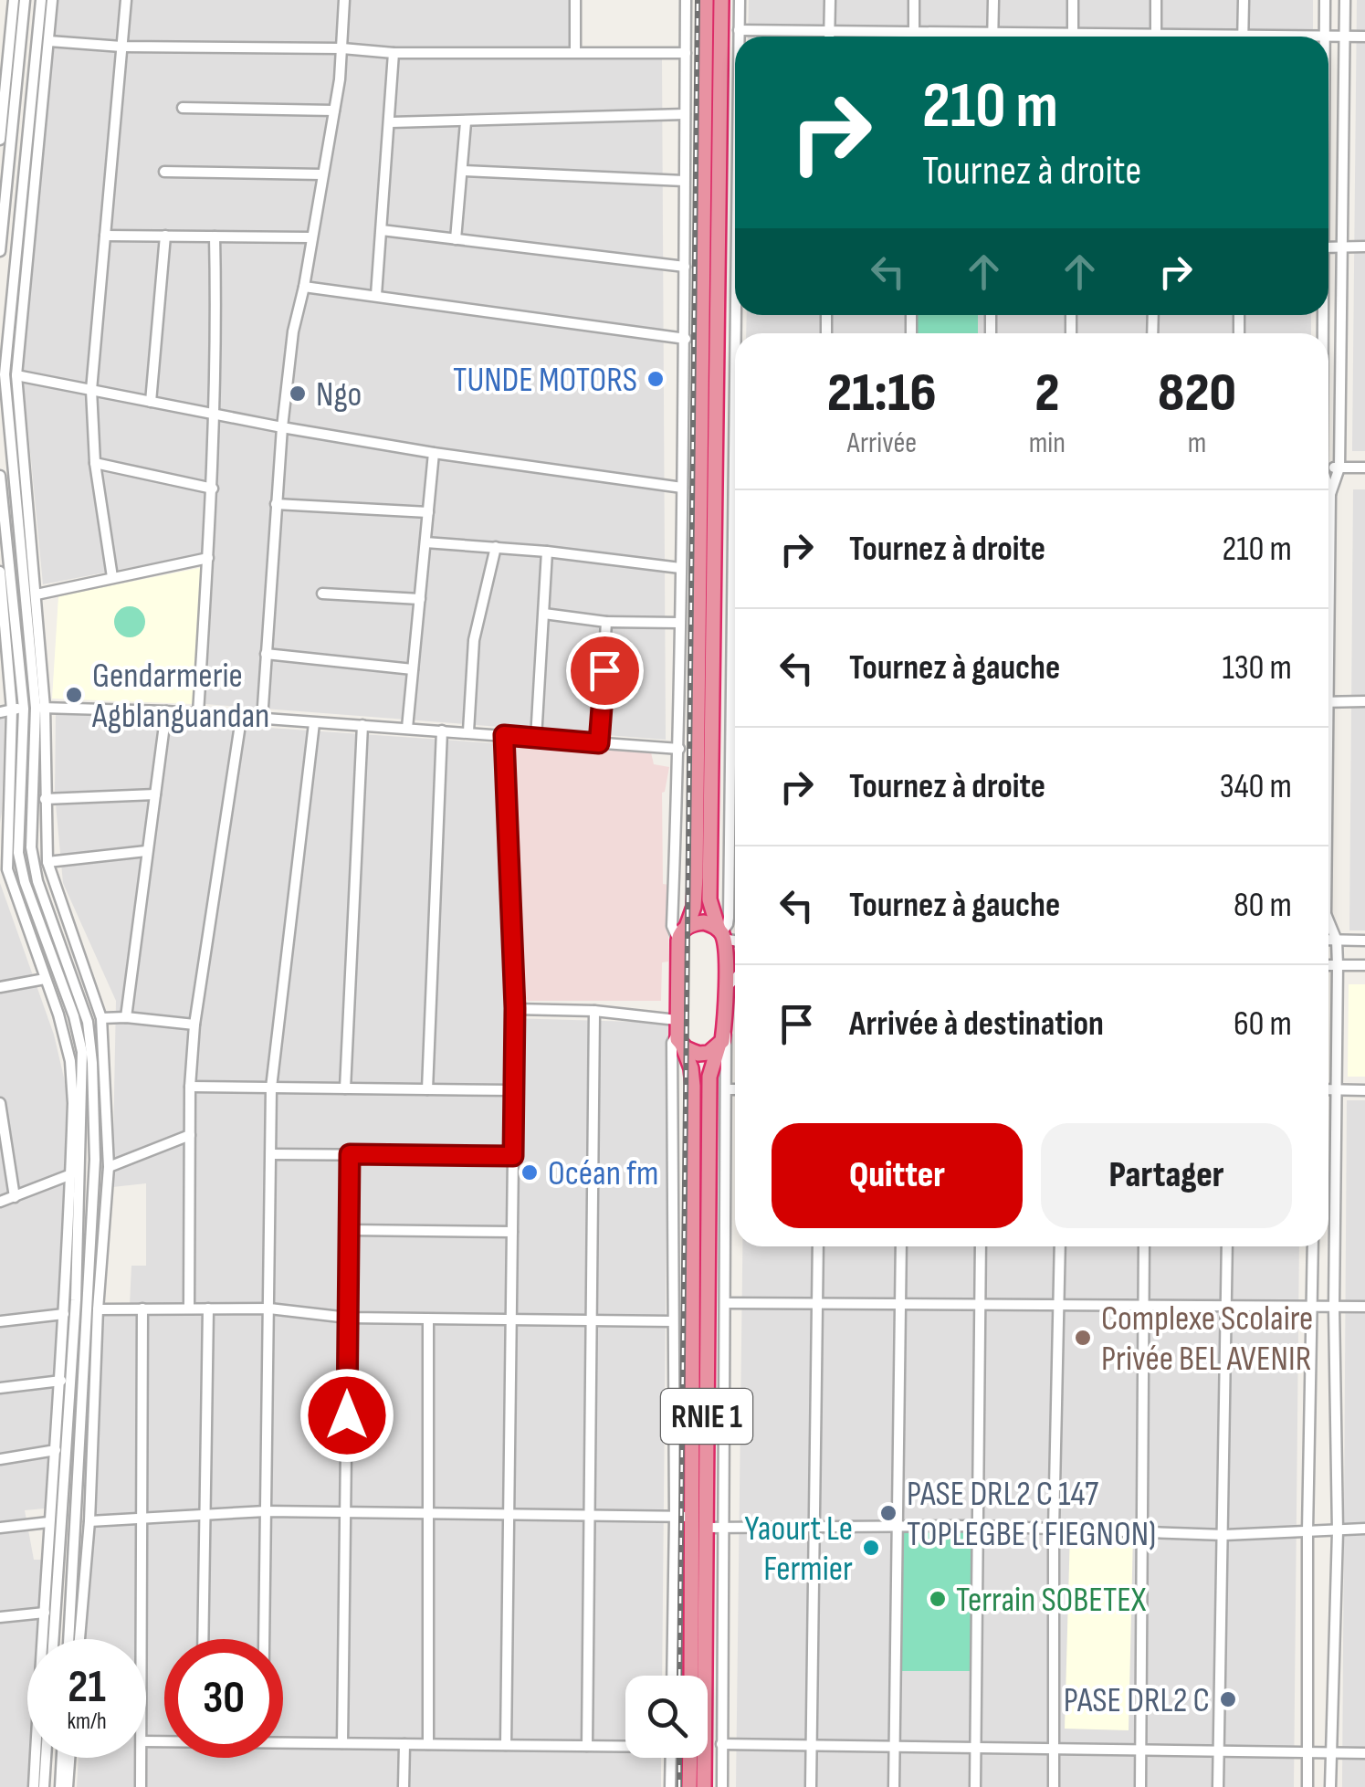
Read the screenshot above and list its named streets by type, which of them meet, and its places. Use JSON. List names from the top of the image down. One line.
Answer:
{"streets":{"highway":["RNIE 1"]},"places":["TUNDE MOTORS","Ngo","Gendarmerie Agblanguandan","Océan fm","Complexe Scolaire Privée BEL AVENIR","PASE DRL2 C 147 TOPLEGBE ( FIEGNON)","Yaourt Le Fermier","Terrain SOBETEX","PASE DRL2 C"],"page":{"turn":["210 m","Tournez à droite"],"eta":["21:16","Arrivée","2","min","820","m"],"list":[{"name":"Tournez à droite","value":"210 m"},{"name":"Tournez à gauche","value":"130 m"},{"name":"Tournez à droite","value":"340 m"},{"name":"Tournez à gauche","value":"80 m"},{"name":"Arrivée à destination","value":"60 m"}],"buttons":["Quitter","Partager"],"speed":"21 km/h","limit":"30"}}
